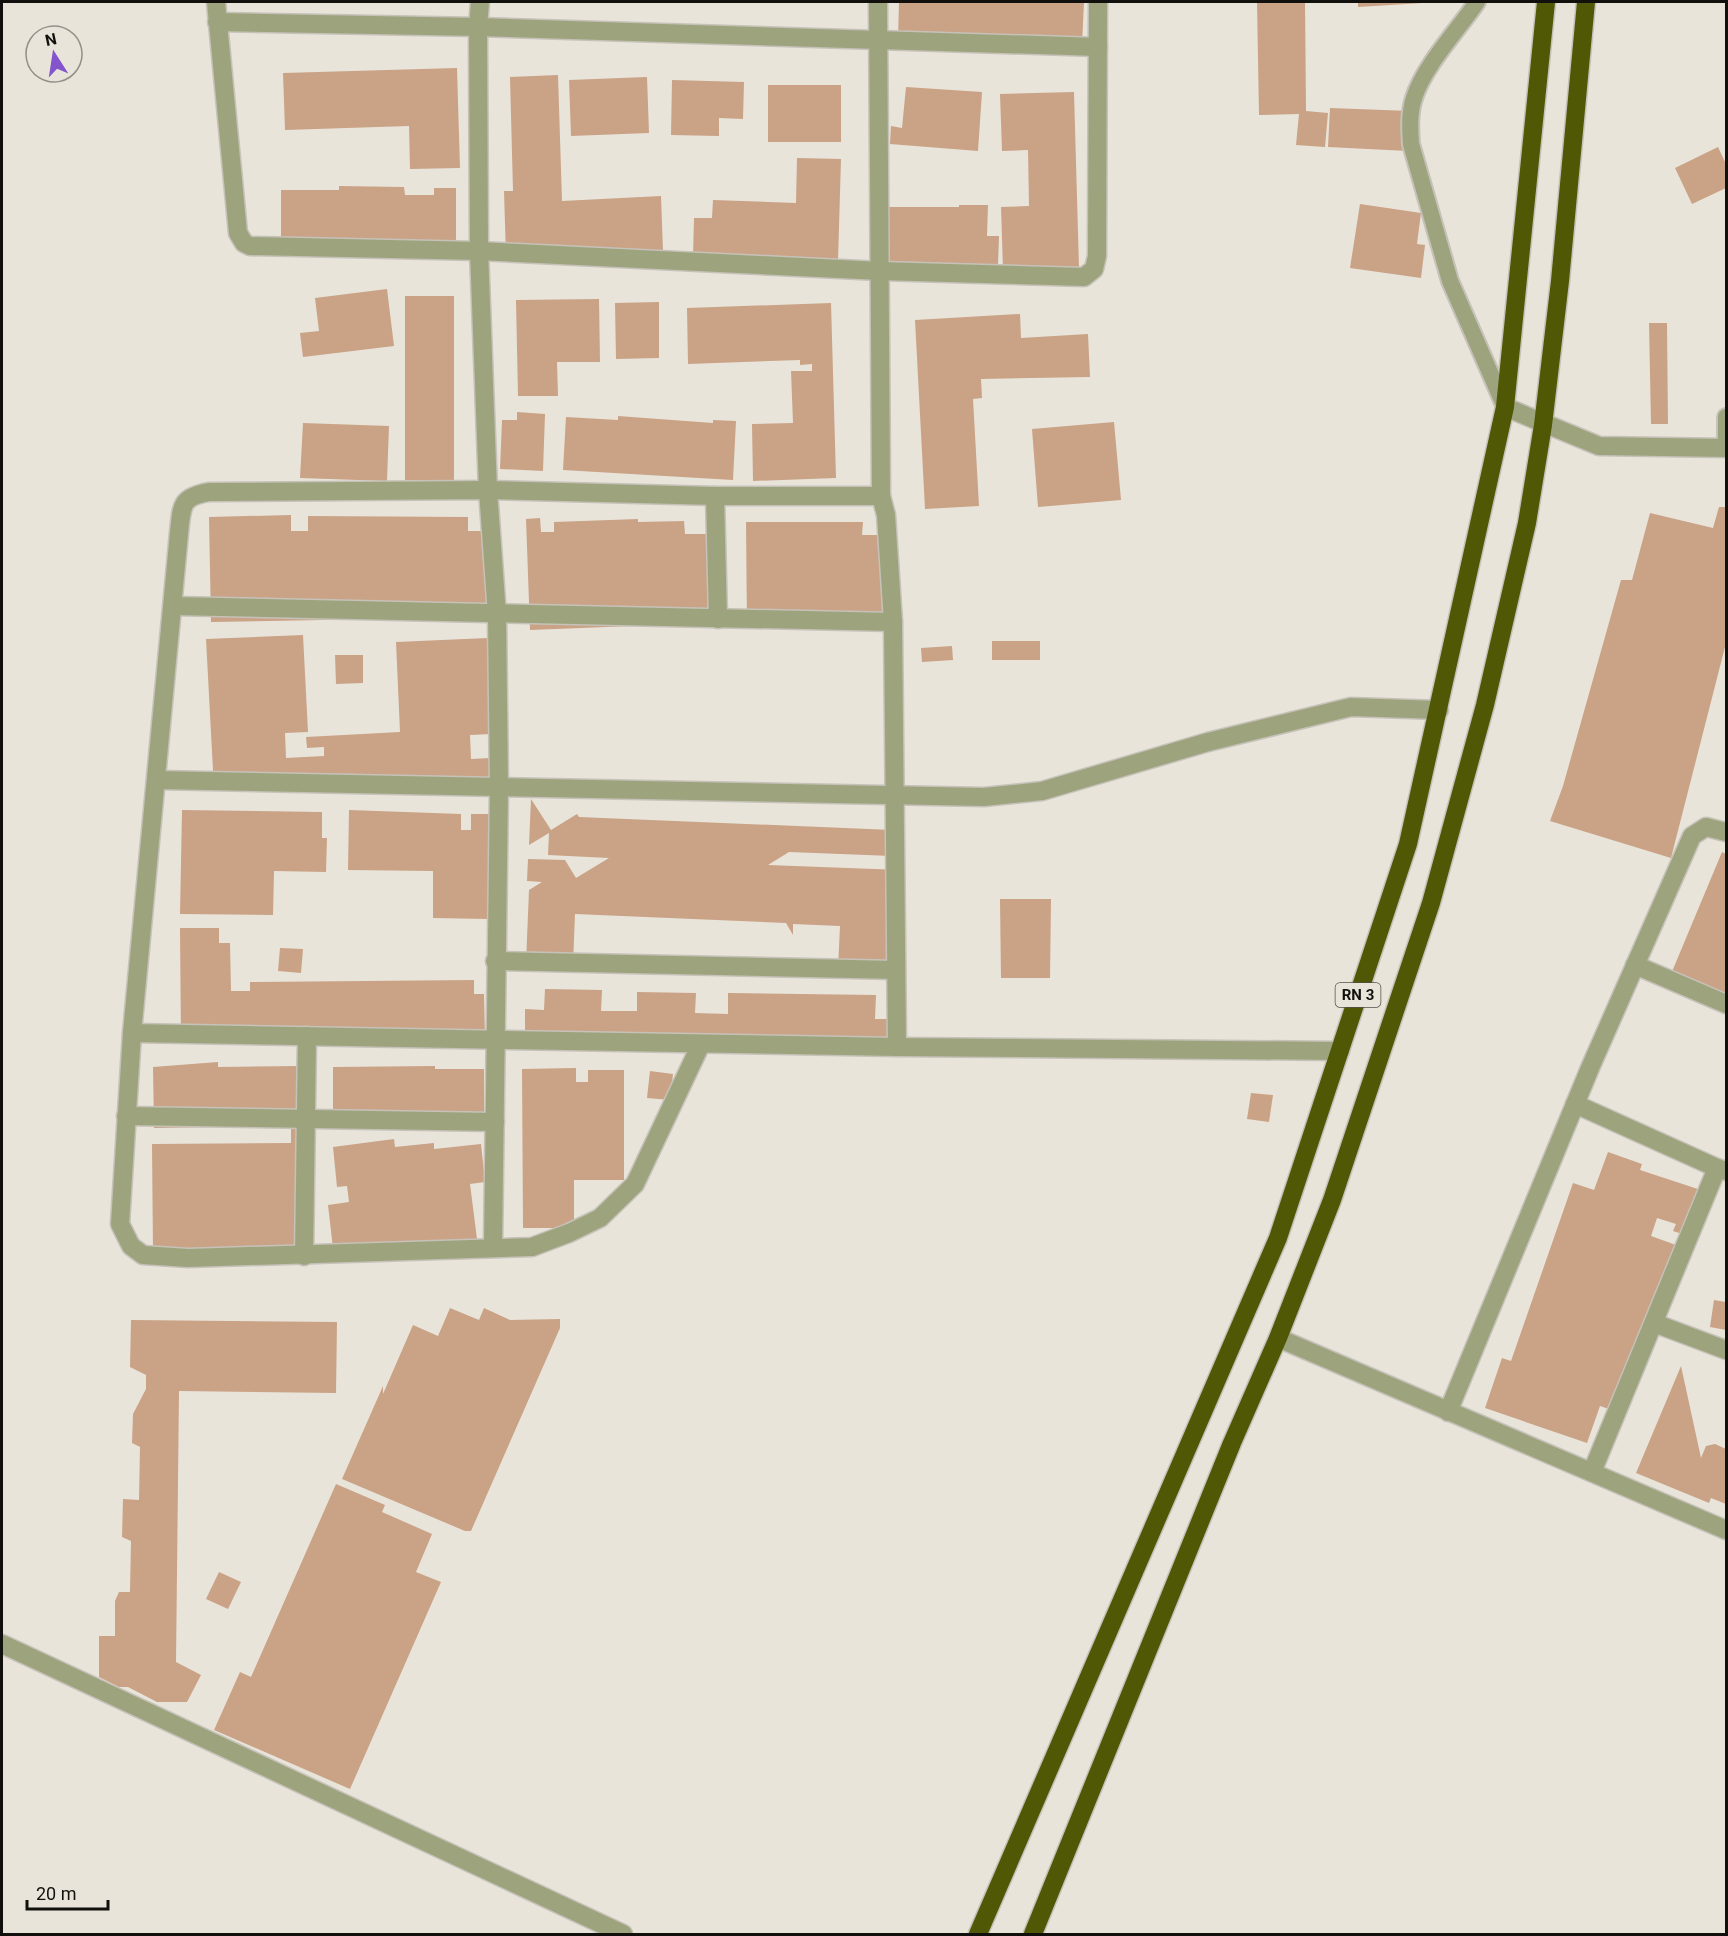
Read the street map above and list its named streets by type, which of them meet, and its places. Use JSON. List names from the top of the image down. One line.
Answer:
{"streets":{"highway":["RN 3"]},"scale_bar":"20 m","north":"top"}
